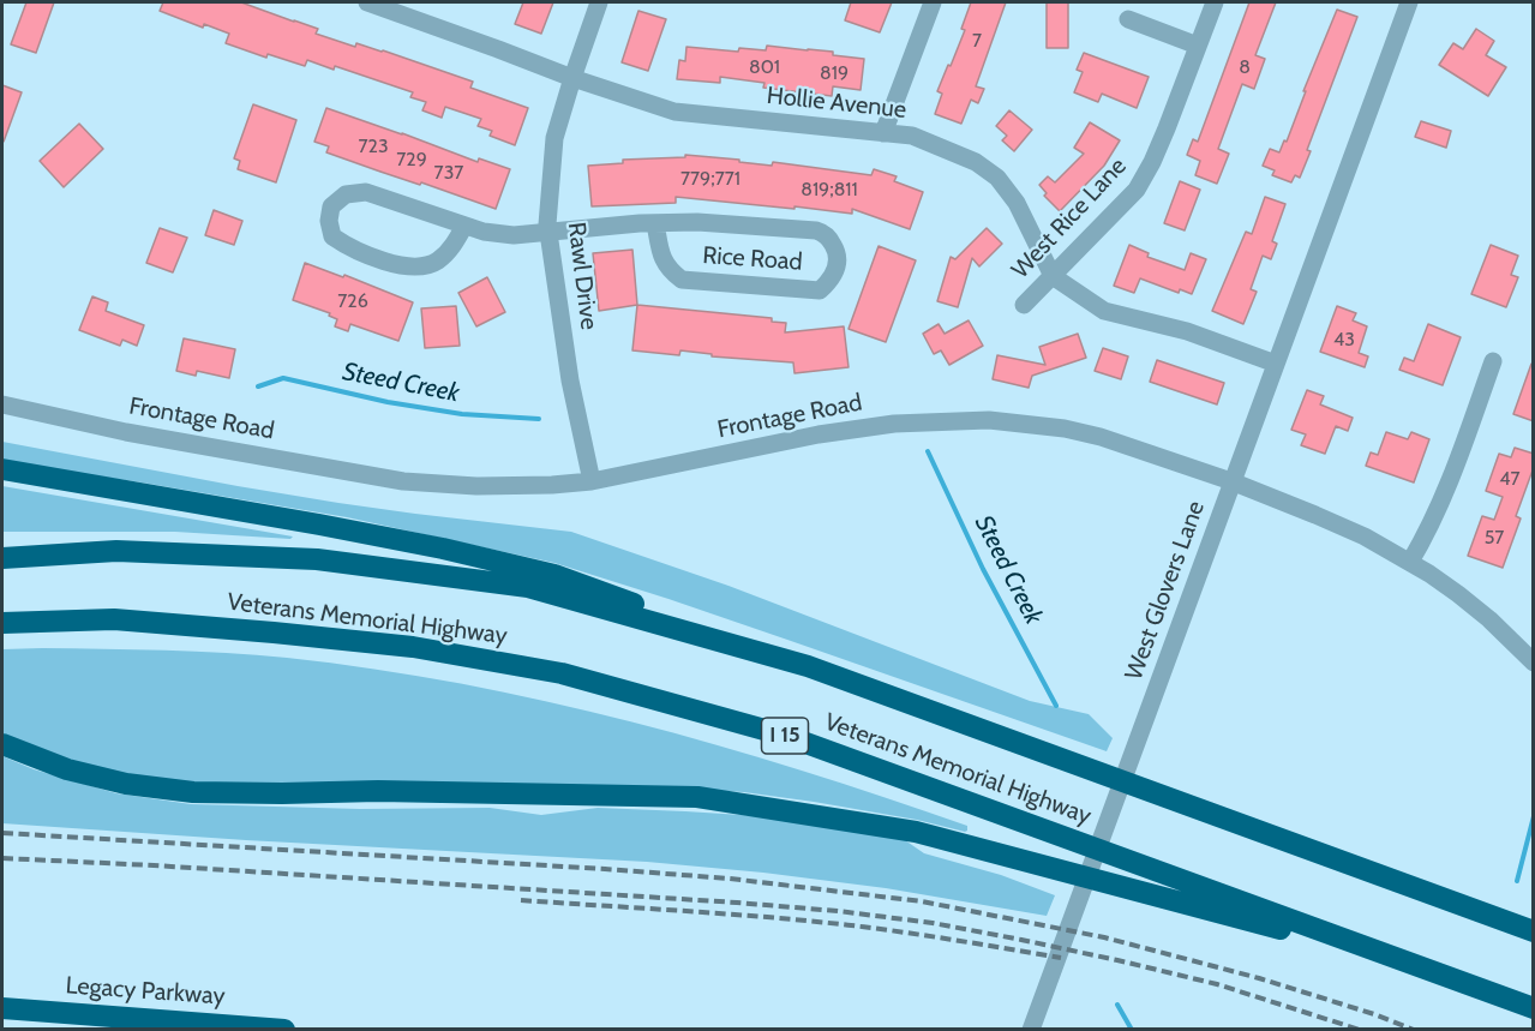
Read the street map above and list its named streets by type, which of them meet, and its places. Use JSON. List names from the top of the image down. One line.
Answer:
{"streets":{"highway":["Veterans Memorial Highway","I 15","Legacy Parkway"],"street":["Hollie Avenue","West Rice Lane","Rice Road","Rawl Drive","Frontage Road","West Glovers Lane"]},"crossings":[["Hollie Avenue","West Rice Lane"],["Hollie Avenue","Rawl Drive"],["Rice Road","Rawl Drive"],["Rawl Drive","Frontage Road"],["Frontage Road","West Glovers Lane"]],"water":["Steed Creek"],"house_numbers":["7","801","8","819","723","729","737","779;771","819;811","726","43","47","57"]}
